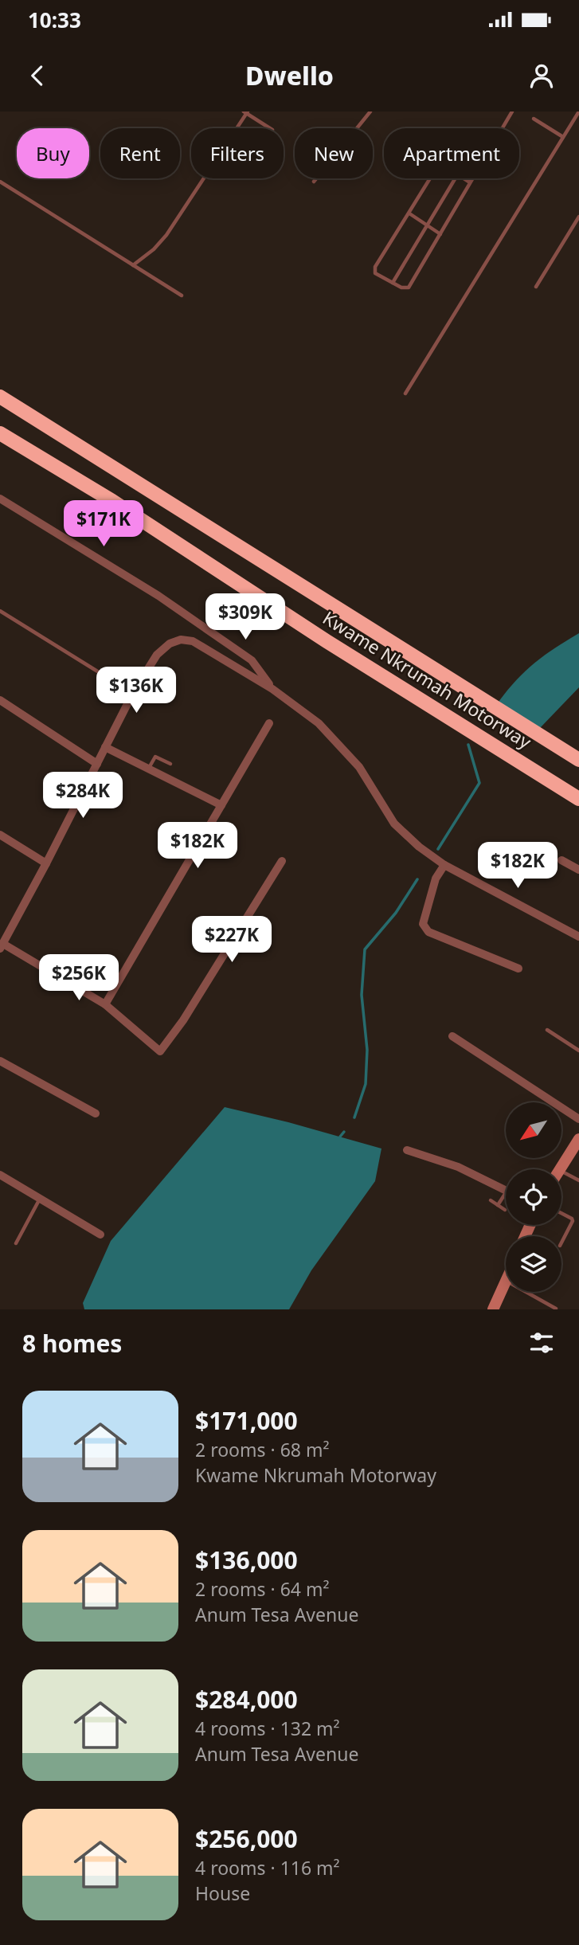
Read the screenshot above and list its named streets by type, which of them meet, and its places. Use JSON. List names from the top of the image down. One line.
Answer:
{"streets":{"highway":["Kwame Nkrumah Motorway"]},"north":"bottom left","page":{"status":"10:33","header":"Dwello","chip":["Buy","Rent","Filters","New","Apartment"],"price":["$171K","$309K","$136K","$284K","$182K","$182K","$227K","$256K"],"heading":"8 homes","list":[{"name":"$171,000","note":"2 rooms · 68 m² · Kwame Nkrumah Motorway"},{"name":"$136,000","note":"2 rooms · 64 m² · Anum Tesa Avenue"},{"name":"$284,000","note":"4 rooms · 132 m² · Anum Tesa Avenue"},{"name":"$256,000","note":"4 rooms · 116 m² · House"}]}}
